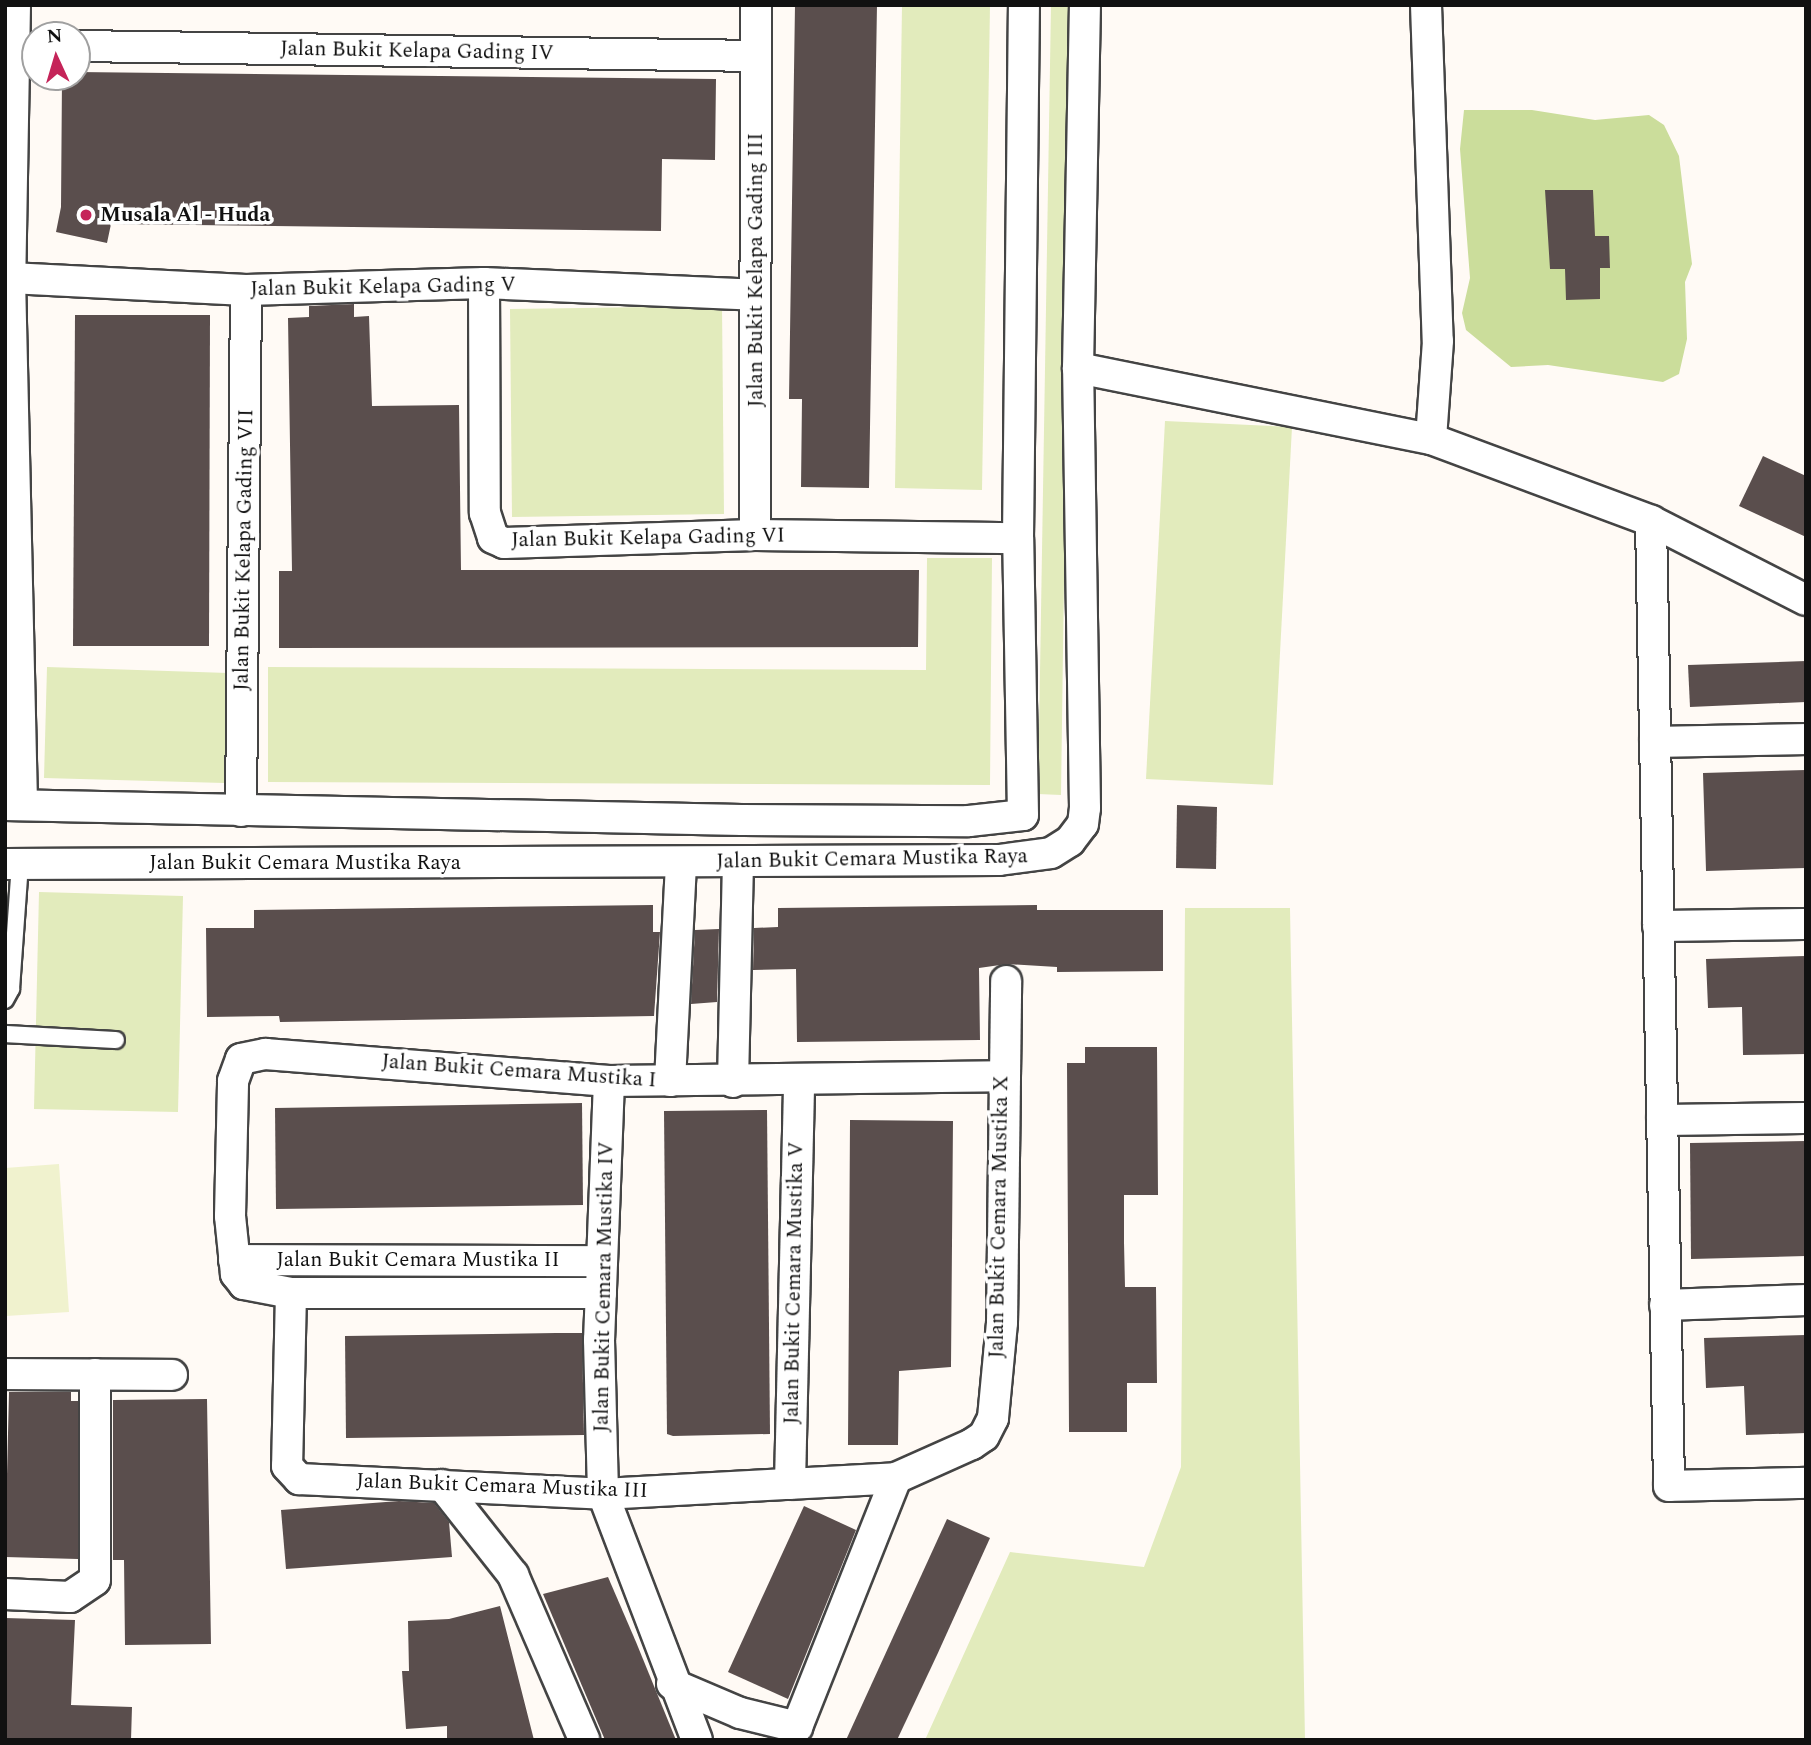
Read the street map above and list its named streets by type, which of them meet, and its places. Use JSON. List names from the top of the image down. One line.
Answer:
{"streets":{"street":["Jalan Bukit Kelapa Gading IV","Jalan Bukit Kelapa Gading III","Jalan Bukit Kelapa Gading V","Jalan Bukit Kelapa Gading VI","Jalan Bukit Kelapa Gading VII","Jalan Bukit Cemara Mustika Raya","Jalan Bukit Cemara Mustika I","Jalan Bukit Cemara Mustika X","Jalan Bukit Cemara Mustika II","Jalan Bukit Cemara Mustika V","Jalan Bukit Cemara Mustika IV","Jalan Bukit Cemara Mustika III"]},"crossings":[["Jalan Bukit Kelapa Gading IV","Jalan Bukit Kelapa Gading III"],["Jalan Bukit Kelapa Gading III","Jalan Bukit Kelapa Gading V"],["Jalan Bukit Kelapa Gading III","Jalan Bukit Kelapa Gading VI"],["Jalan Bukit Kelapa Gading V","Jalan Bukit Kelapa Gading VI"],["Jalan Bukit Kelapa Gading V","Jalan Bukit Kelapa Gading VII"],["Jalan Bukit Kelapa Gading VII","Jalan Bukit Cemara Mustika Raya"],["Jalan Bukit Cemara Mustika I","Jalan Bukit Cemara Mustika X"],["Jalan Bukit Cemara Mustika I","Jalan Bukit Cemara Mustika II"],["Jalan Bukit Cemara Mustika I","Jalan Bukit Cemara Mustika V"],["Jalan Bukit Cemara Mustika I","Jalan Bukit Cemara Mustika IV"],["Jalan Bukit Cemara Mustika X","Jalan Bukit Cemara Mustika III"],["Jalan Bukit Cemara Mustika II","Jalan Bukit Cemara Mustika IV"],["Jalan Bukit Cemara Mustika V","Jalan Bukit Cemara Mustika III"],["Jalan Bukit Cemara Mustika IV","Jalan Bukit Cemara Mustika III"]],"places":["Musala Al - Huda"],"north":"top"}
